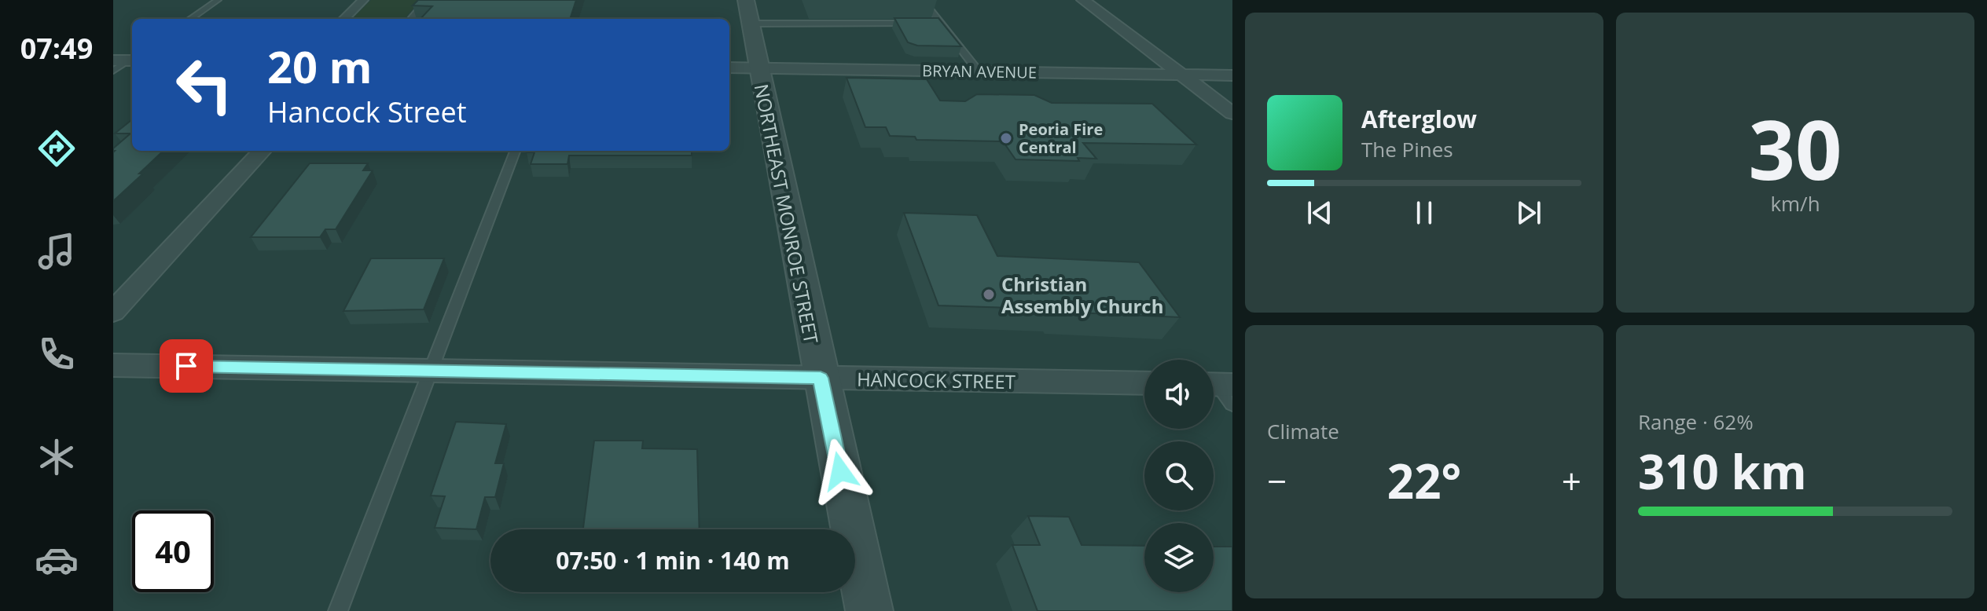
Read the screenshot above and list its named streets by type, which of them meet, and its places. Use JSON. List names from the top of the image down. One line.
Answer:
{"streets":{"street":["BRYAN AVENUE","NORTHEAST MONROE STREET","HANCOCK STREET"]},"crossings":[["BRYAN AVENUE","NORTHEAST MONROE STREET"],["NORTHEAST MONROE STREET","HANCOCK STREET"]],"places":["Peoria Fire Central","Christian Assembly Church"],"page":{"tabs":"07:49","tile":[["30","km/h"],"Climate",["Range · 62%","310 km"]],"turn":["20 m","Hancock Street"],"song":["Afterglow","The Pines"],"heat":["−","22°","+"],"limit":"40","trip":"07:50 · 1 min · 140 m"}}
